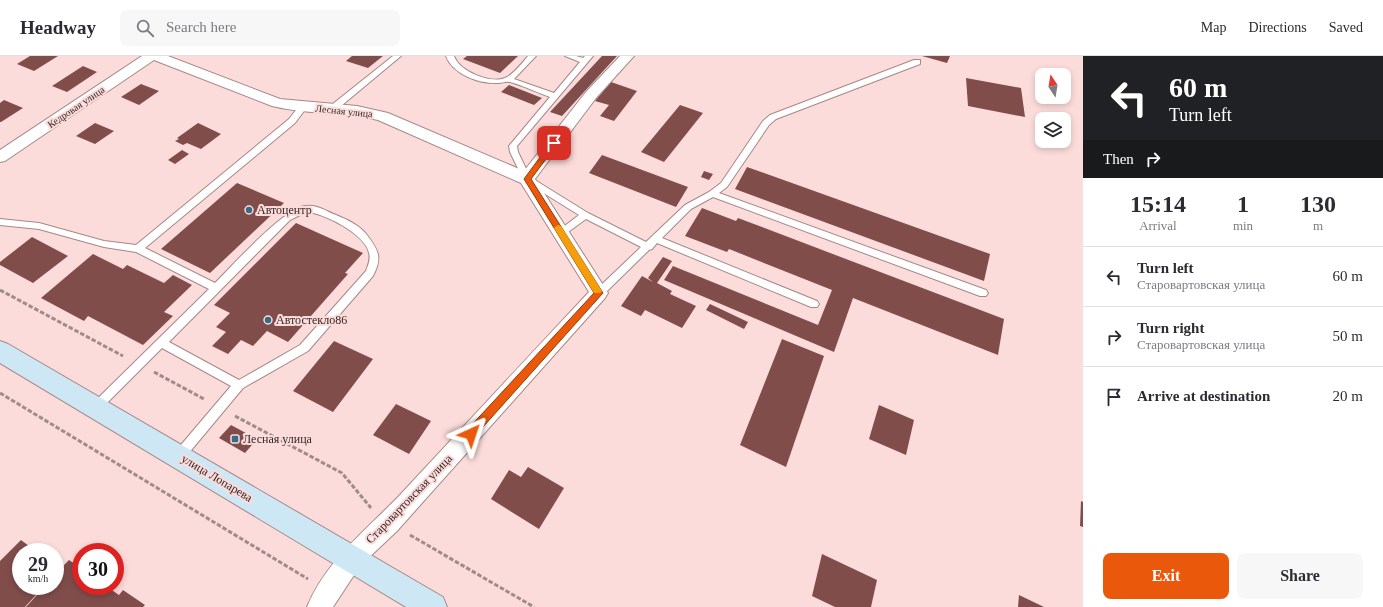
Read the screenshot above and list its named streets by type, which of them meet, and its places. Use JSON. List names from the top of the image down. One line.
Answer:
{"streets":{"main road":["улица Лопарева"],"street":["Кедровая улица","Лесная улица","Старовартовская улица"]},"crossings":[["улица Лопарева","Старовартовская улица"]],"places":{"other":["Автоцентр","Автостекло86"],"transit":["Лесная улица"]},"north":"top","page":{"header":"Headway","search":"Search here","nav":["Map","Directions","Saved"],"turn":["60 m","Turn left"],"then":"Then","eta":["15:14","Arrival","1","min","130","m"],"list":[{"name":"Turn left","note":"Старовартовская улица","value":"60 m"},{"name":"Turn right","note":"Старовартовская улица","value":"50 m"},{"name":"Arrive at destination","value":"20 m"}],"speed":"29 km/h","limit":"30","buttons":["Exit","Share"]}}
